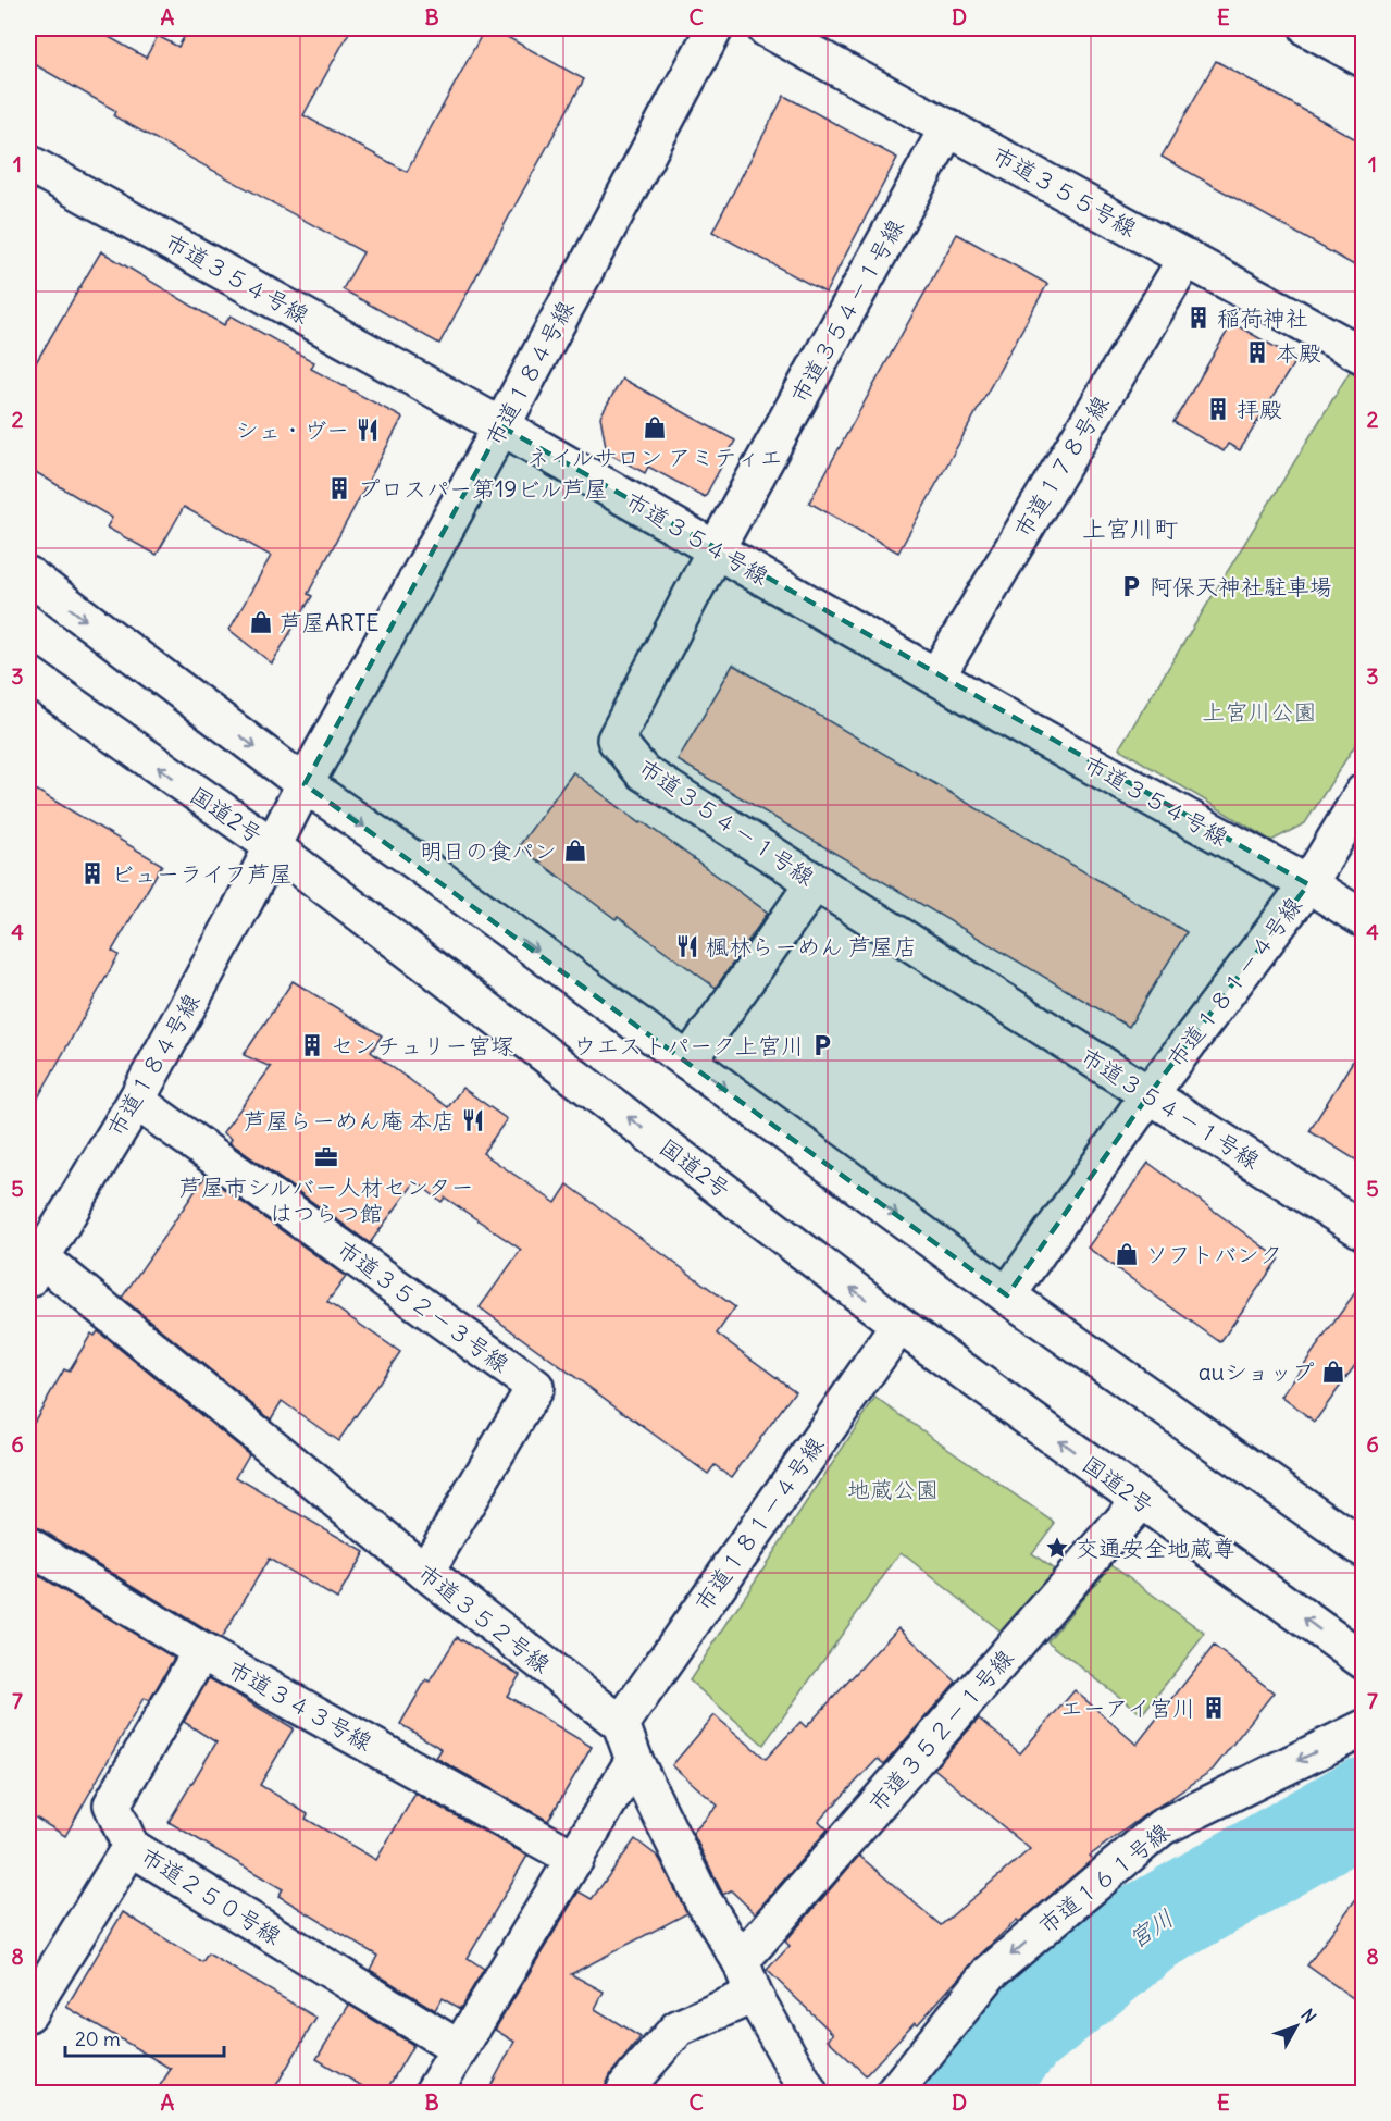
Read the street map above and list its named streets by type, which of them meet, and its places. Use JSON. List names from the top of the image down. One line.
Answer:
{"streets":{"main road":["市道３５５号線","市道３５４号線","市道３５４－１号線","市道１８４号線","市道１７８号線","国道2号","市道１８１－４号線","市道３５２－３号線","市道３５２号線","市道３４３号線","市道３５２－１号線","市道１６１号線","市道２５０号線"]},"crossings":[["市道３５５号線","市道３５４－１号線"],["市道３５５号線","市道１７８号線"],["市道３５４号線","市道３５４－１号線"],["市道３５４号線","市道１８４号線"],["市道３５４号線","市道１７８号線"],["市道３５４号線","市道１８１－４号線"],["市道３５４－１号線","市道１８１－４号線"],["市道１８４号線","国道2号"],["市道１８４号線","市道３５２－３号線"],["市道１８４号線","市道３５２号線"],["国道2号","市道１８１－４号線"],["国道2号","市道３５２－１号線"],["市道１８１－４号線","市道３５２号線"],["市道３５２－３号線","市道３５２号線"]],"one_way":["市道１６１号線"],"districts":["上宮川町"],"water":["宮川"],"parks":["上宮川公園","地蔵公園"],"places":{"building":["稲荷神社","本殿","拝殿","プロスパー第19ビル芦屋","ビューライフ芦屋","センチュリー宮塚","エーアイ宮川"],"shop":["ネイルサロン アミティエ","芦屋ARTE","明日の食パン","ソフトバンク","auショップ"],"restaurant":["シェ・ヴー","楓林らーめん 芦屋店","芦屋らーめん庵 本店"],"parking":["阿保天神社駐車場","ウエストパーク上宮川"],"office":["芦屋市シルバー人材センター はつらつ館"],"place":["交通安全地蔵尊"]},"scale_bar":"20 m","north":"top right","grid":{"columns":["A","B","C","D","E"],"rows":["1","2","3","4","5","6","7","8"]}}
